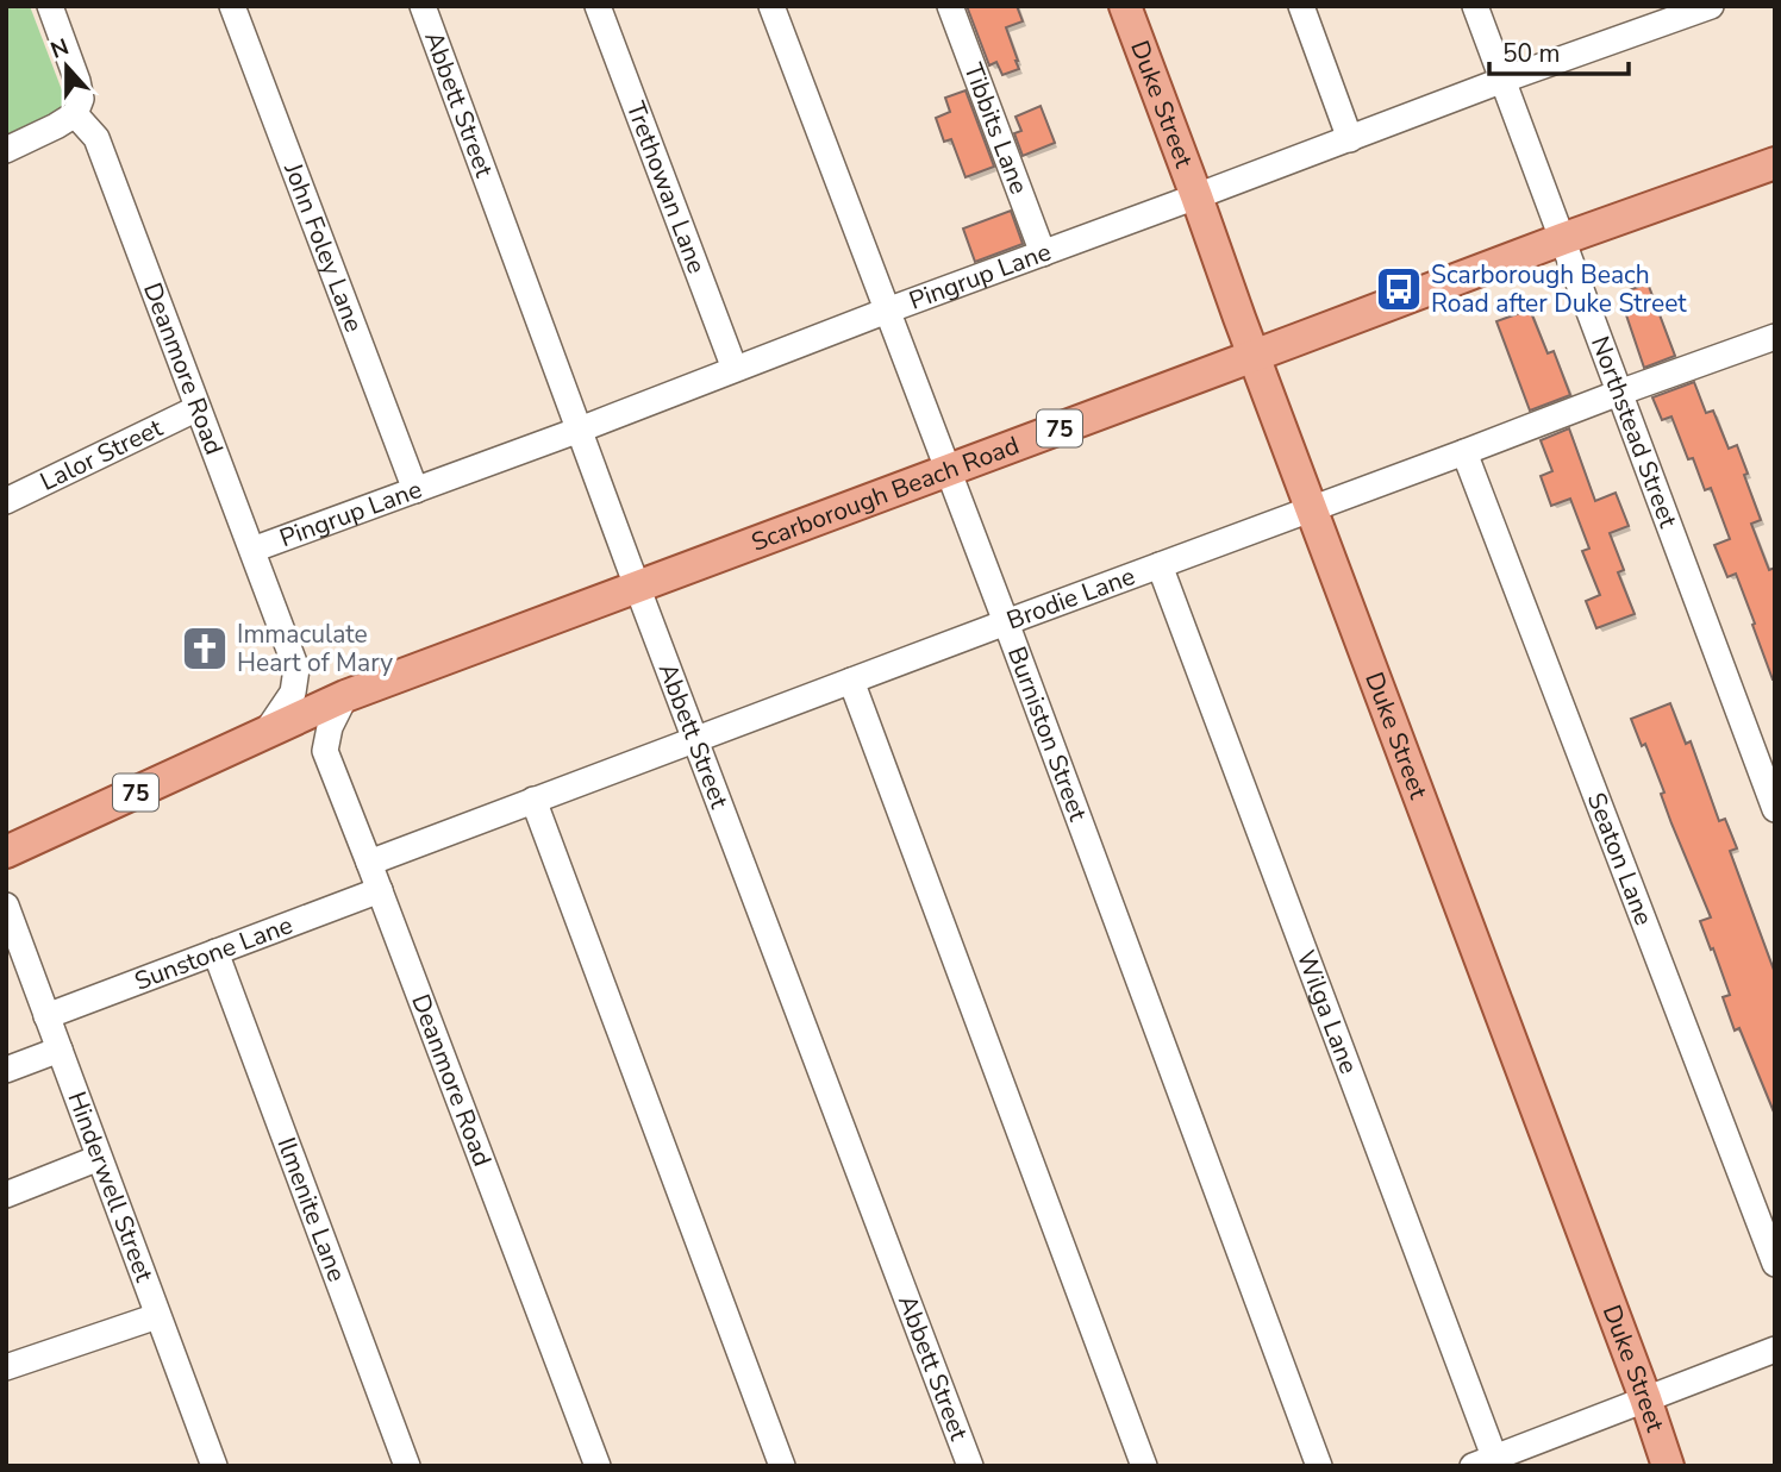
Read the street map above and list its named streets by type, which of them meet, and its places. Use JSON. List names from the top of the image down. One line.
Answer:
{"streets":{"main road":["Duke Street","75","Scarborough Beach Road"],"street":["Abbett Street","Tibbits Lane","Trethowan Lane","John Foley Lane","Pingrup Lane","Deanmore Road","Northstead Street","Lalor Street","Brodie Lane","Burniston Street","Seaton Lane","Sunstone Lane","Wilga Lane","Hinderwell Street","Ilmenite Lane"]},"crossings":[["Duke Street","Pingrup Lane"],["Duke Street","Scarborough Beach Road"],["Duke Street","Brodie Lane"],["Abbett Street","Pingrup Lane"],["Abbett Street","Scarborough Beach Road"],["Abbett Street","Brodie Lane"],["Tibbits Lane","Pingrup Lane"],["Trethowan Lane","Pingrup Lane"],["John Foley Lane","Pingrup Lane"],["Pingrup Lane","Deanmore Road"],["Pingrup Lane","Northstead Street"],["Pingrup Lane","Burniston Street"],["Deanmore Road","Lalor Street"],["Deanmore Road","Scarborough Beach Road"],["Deanmore Road","Brodie Lane"],["Deanmore Road","Sunstone Lane"],["Northstead Street","Scarborough Beach Road"],["Northstead Street","Brodie Lane"],["Scarborough Beach Road","Burniston Street"],["Brodie Lane","Burniston Street"],["Brodie Lane","Seaton Lane"],["Brodie Lane","Wilga Lane"],["Sunstone Lane","Hinderwell Street"],["Sunstone Lane","Ilmenite Lane"]],"places":{"bus stop":["Scarborough Beach Road after Duke Street"],"church":["Immaculate Heart of Mary"]},"scale_bar":"50 m","north":"top"}
